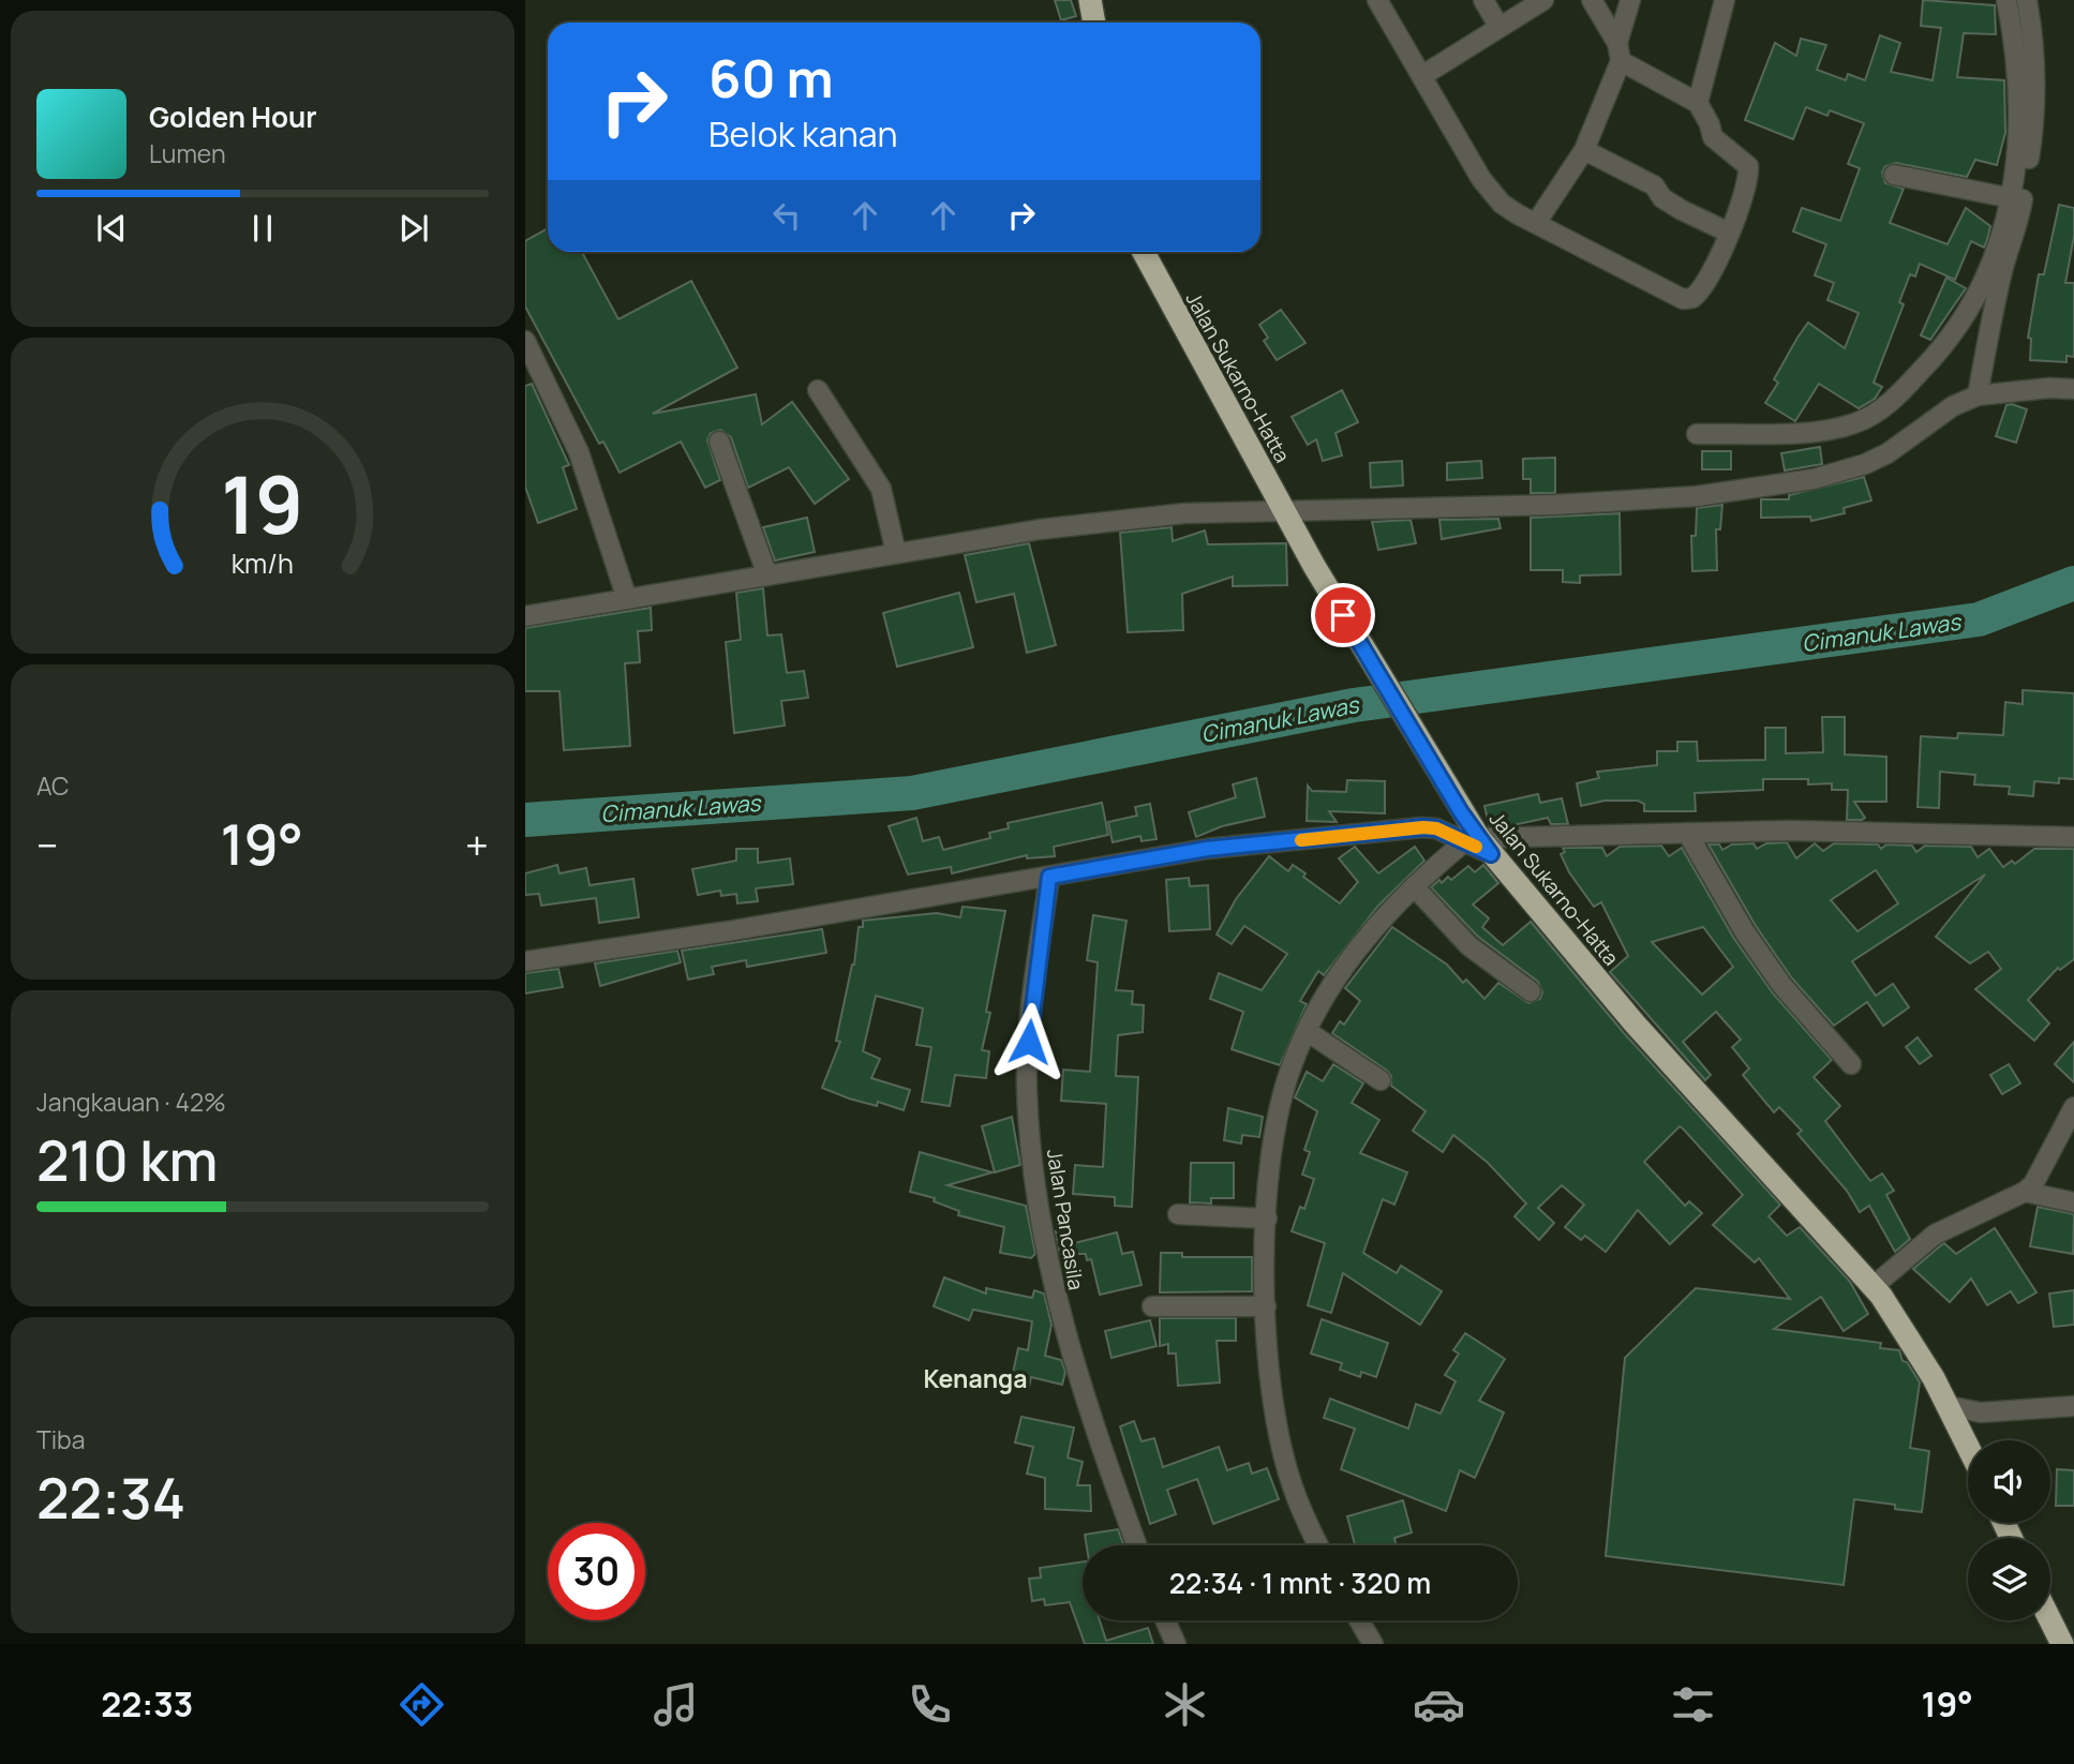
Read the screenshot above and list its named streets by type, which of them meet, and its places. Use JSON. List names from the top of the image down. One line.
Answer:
{"streets":{"highway":["Jalan Sukarno-Hatta"],"street":["Jalan Pancasila"]},"districts":["Kenanga"],"water":["Cimanuk Lawas"],"page":{"turn":["60 m","Belok kanan"],"song":["Golden Hour","Lumen"],"tile":["AC",["Jangkauan · 42%","210 km"],["Tiba","22:34"]],"heat":["−","19°","+"],"limit":"30","trip":"22:34 · 1 mnt · 320 m","tabs":["22:33","19°"],"gauge":["19","km/h"]}}
